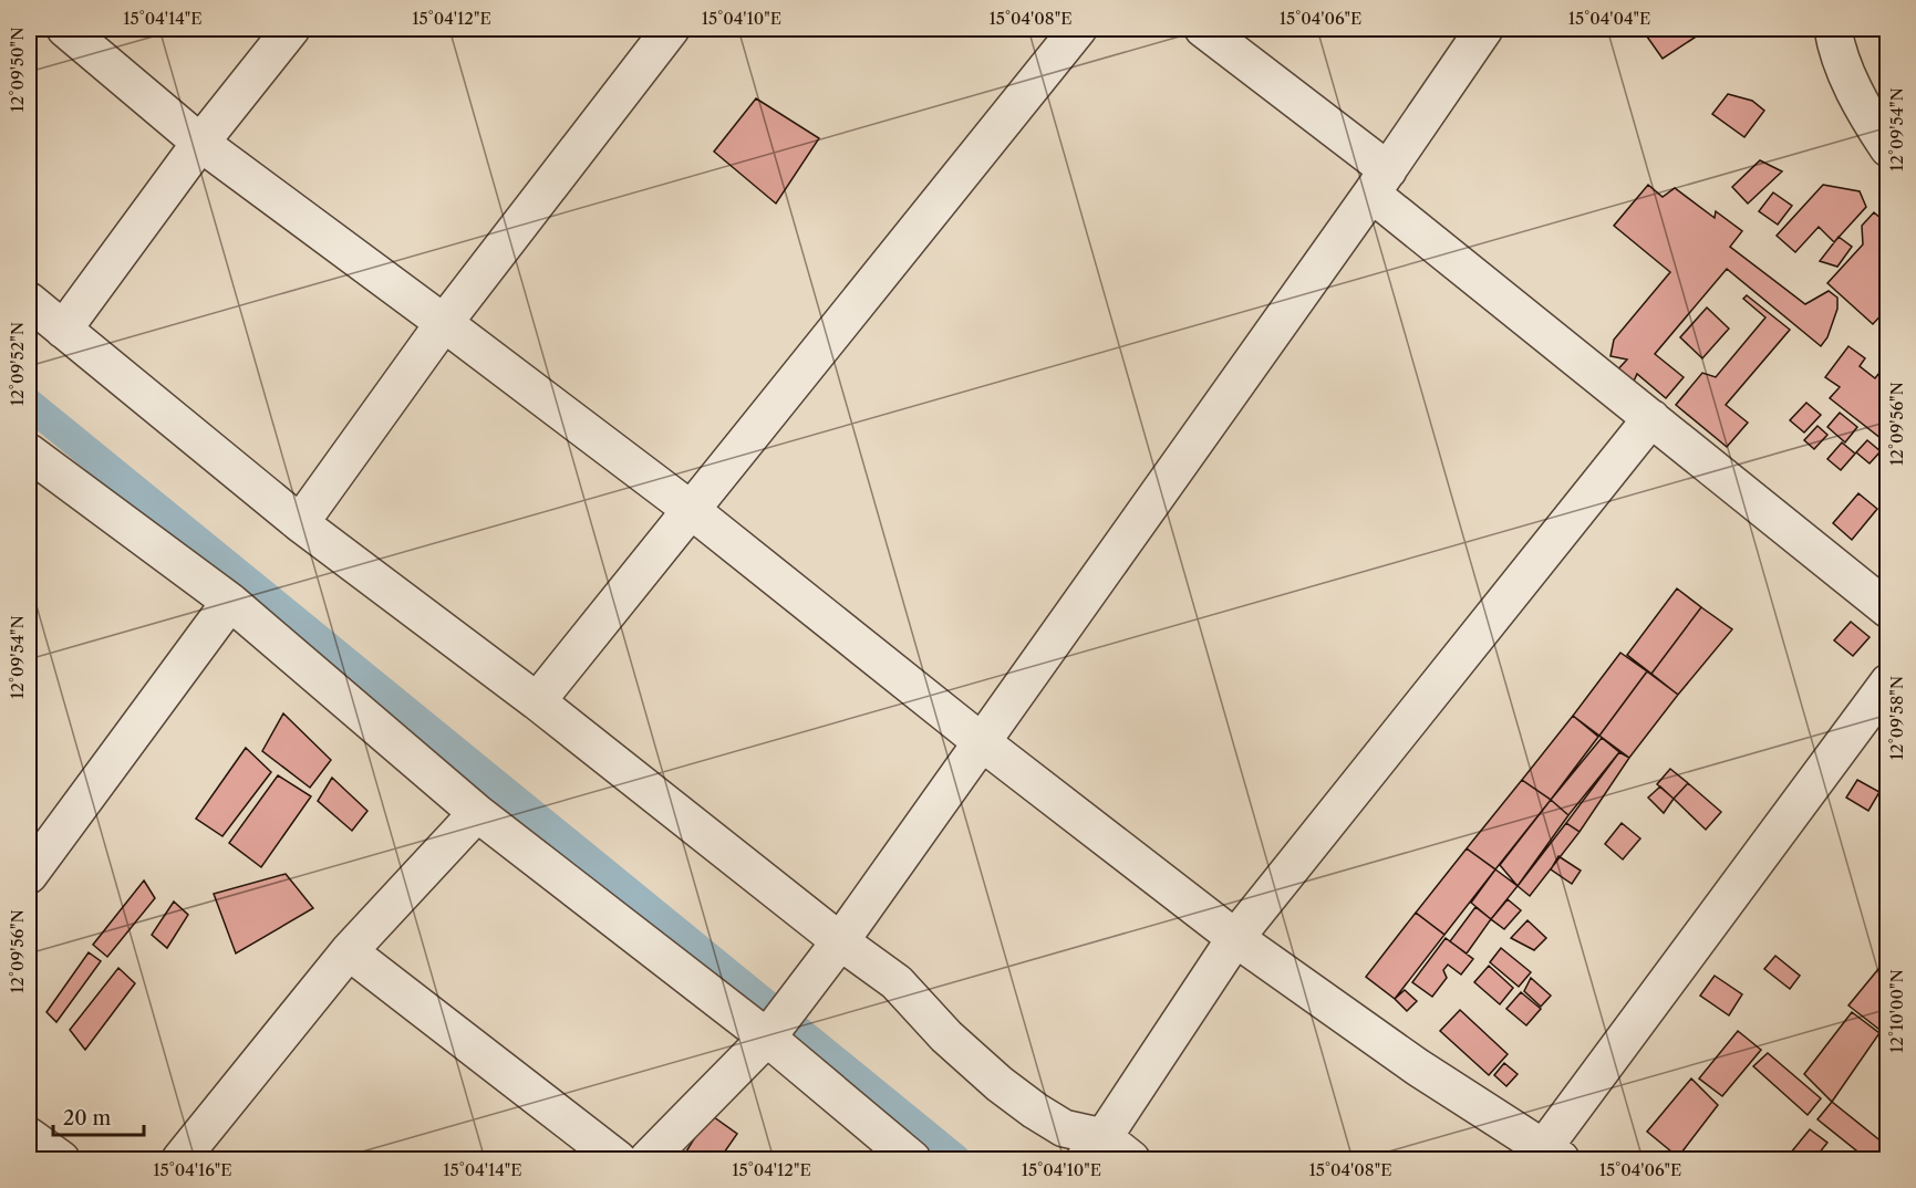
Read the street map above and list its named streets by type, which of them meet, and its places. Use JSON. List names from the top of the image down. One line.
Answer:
{"scale_bar":"20 m","coordinates":["15°04'14\"E","15°04'12\"E","15°04'10\"E","15°04'08\"E","15°04'06\"E","15°04'04\"E","12°09'50\"N","12°09'54\"N","12°09'52\"N","12°09'56\"N","12°09'58\"N","12°10'00\"N","15°04'16\"E"]}
